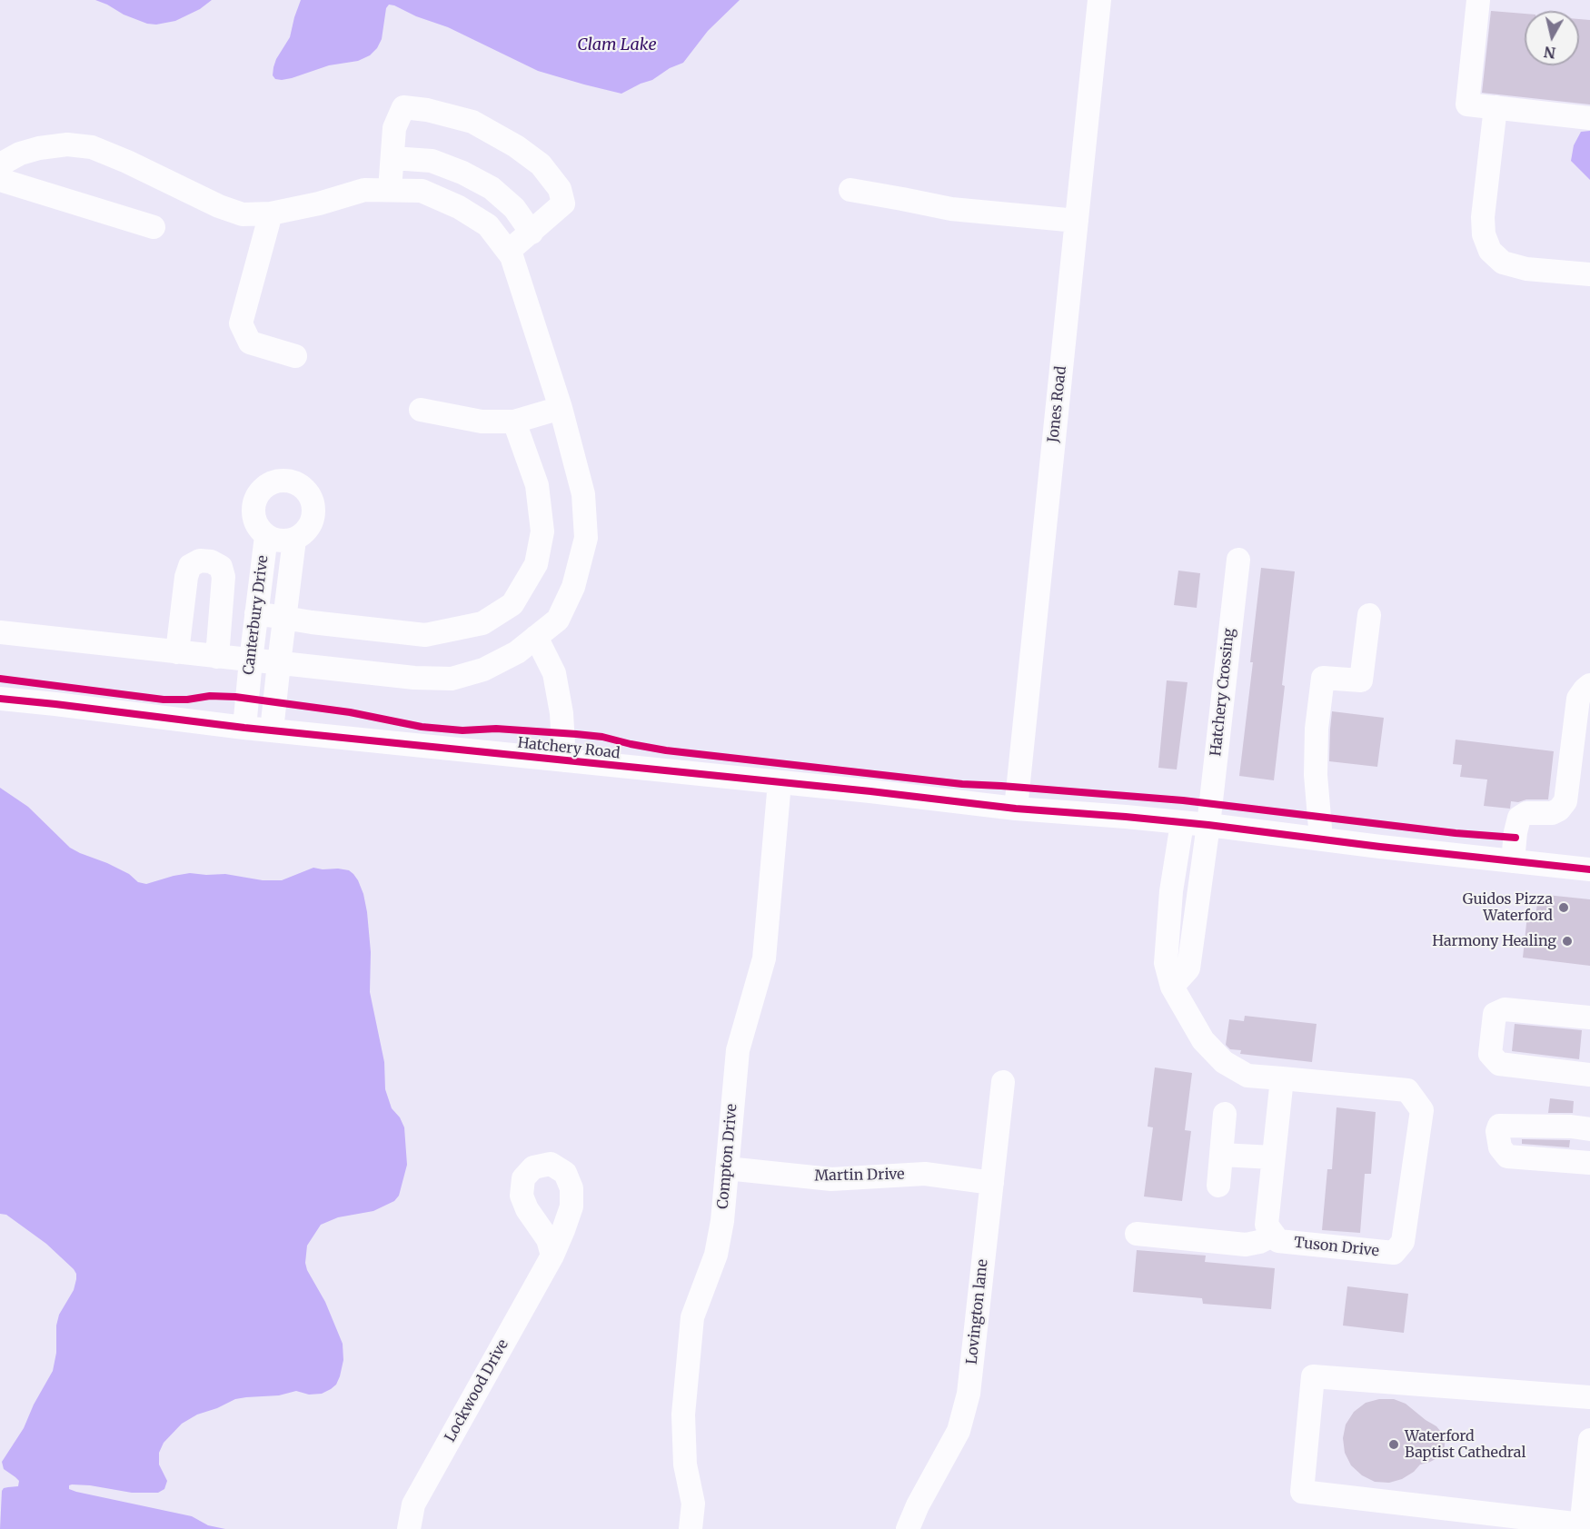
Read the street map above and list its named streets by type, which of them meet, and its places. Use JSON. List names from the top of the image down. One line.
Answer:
{"streets":{"street":["Jones Road","Canterbury Drive","Hatchery Crossing","Hatchery Road","Compton Drive","Martin Drive","Tuson Drive","Lovington lane","Lockwood Drive"]},"crossings":[["Jones Road","Hatchery Road"],["Canterbury Drive","Hatchery Road"],["Hatchery Crossing","Hatchery Road"],["Hatchery Road","Compton Drive"],["Hatchery Road","Tuson Drive"],["Compton Drive","Martin Drive"],["Martin Drive","Lovington lane"]],"water":["Clam Lake"],"places":["Guidos Pizza Waterford","Harmony Healing","Waterford Baptist Cathedral"],"north":"bottom"}
